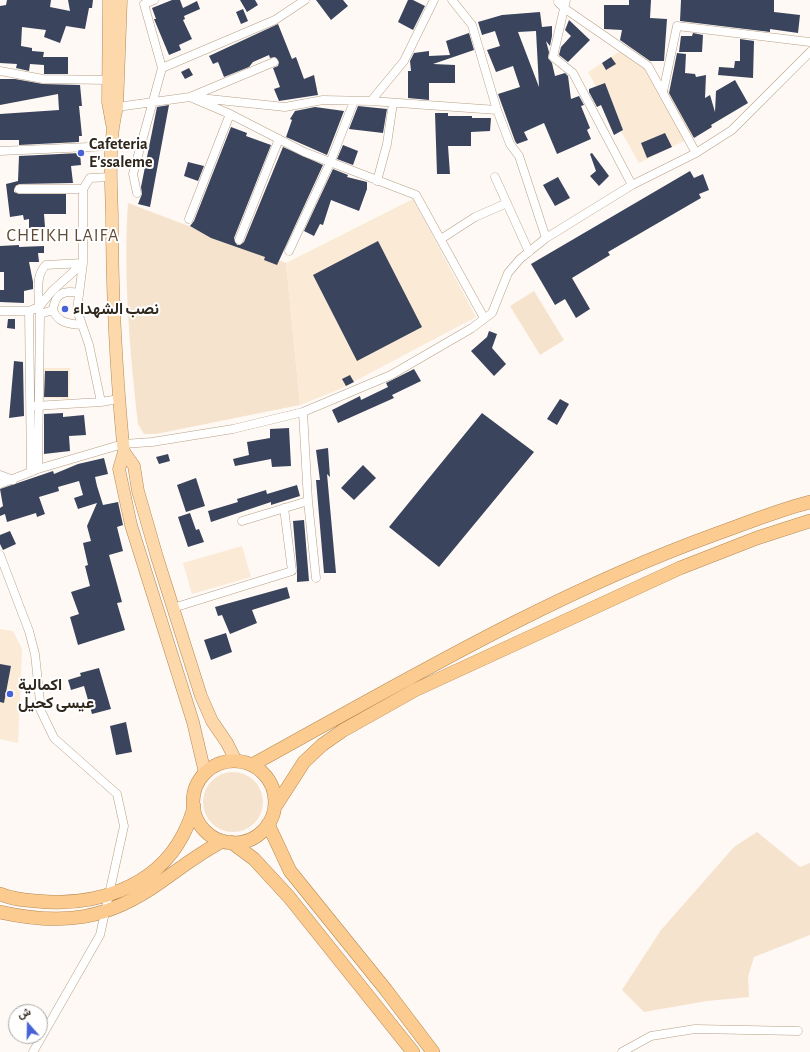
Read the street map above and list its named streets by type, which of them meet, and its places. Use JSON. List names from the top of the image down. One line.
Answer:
{"districts":["CHEIKH LAIFA"],"places":["Cafeteria E'ssaleme","نصب الشهداء","اكمالية عيسى كحيل"],"north":"top"}
